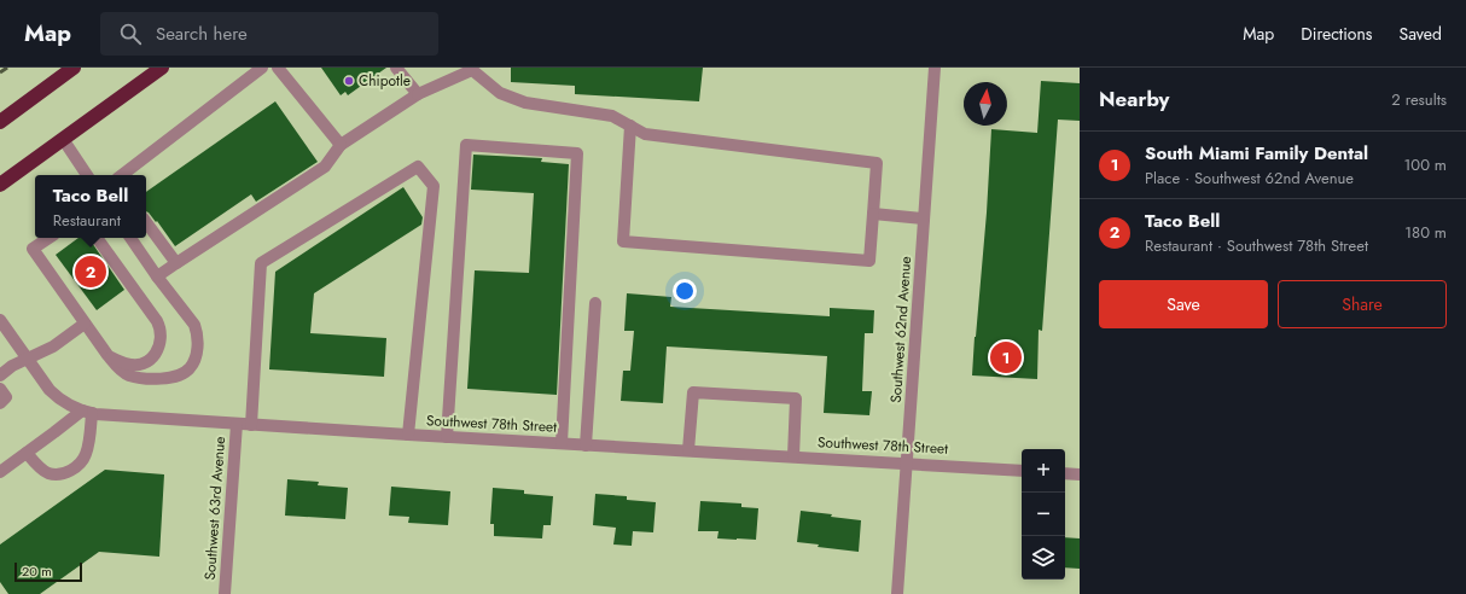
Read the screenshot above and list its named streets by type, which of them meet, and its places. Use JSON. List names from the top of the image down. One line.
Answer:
{"streets":{"street":["Southwest 62nd Avenue","Southwest 78th Street","Southwest 63rd Avenue"]},"crossings":[["Southwest 62nd Avenue","Southwest 78th Street"],["Southwest 78th Street","Southwest 63rd Avenue"]],"places":["Chipotle"],"scale_bar":"20 m","north":"top","page":{"header":"Map","search":"Search here","nav":["Map","Directions","Saved"],"heading":["Nearby","2 results"],"list":[{"mark":"1","name":"South Miami Family Dental","note":"Place · Southwest 62nd Avenue","value":"100 m"},{"mark":"2","name":"Taco Bell","note":"Restaurant · Southwest 78th Street","value":"180 m"}],"popup":["Taco Bell","Restaurant"],"pins":["2","1"],"buttons":["Save","Share"],"map_buttons":["+","−"],"scale":"20 m"}}
